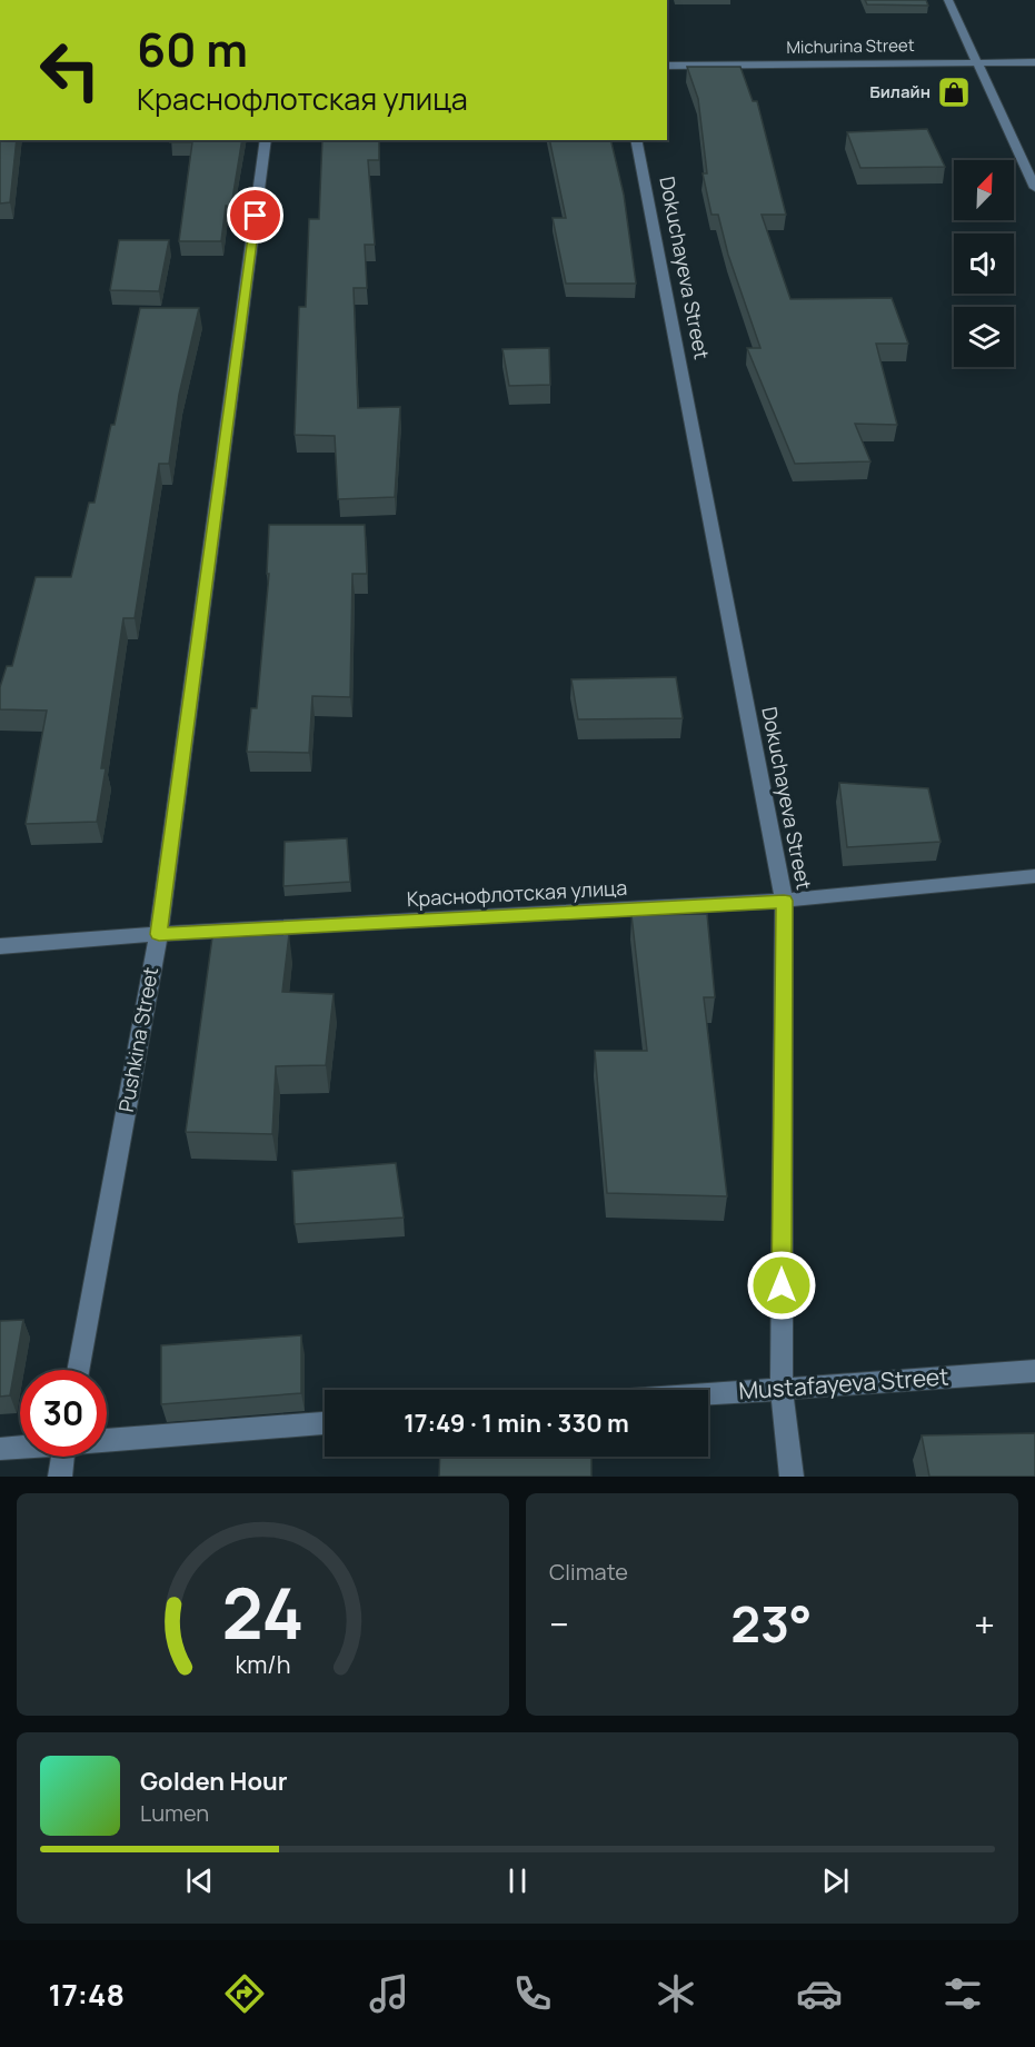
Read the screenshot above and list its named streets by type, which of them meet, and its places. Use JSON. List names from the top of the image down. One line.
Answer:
{"streets":{"street":["Michurina Street","Dokuchayeva Street","Краснофлотская улица","Pushkina Street","Mustafayeva Street"]},"crossings":[["Dokuchayeva Street","Краснофлотская улица"],["Dokuchayeva Street","Mustafayeva Street"],["Краснофлотская улица","Pushkina Street"]],"places":{"shop":["Билайн"]},"north":"top right","page":{"turn":["60 m","Краснофлотская улица"],"limit":"30","trip":"17:49 · 1 min · 330 m","tile":"Climate","heat":["−","23°","+"],"song":["Golden Hour","Lumen"],"tabs":"17:48","gauge":["24","km/h"]}}
